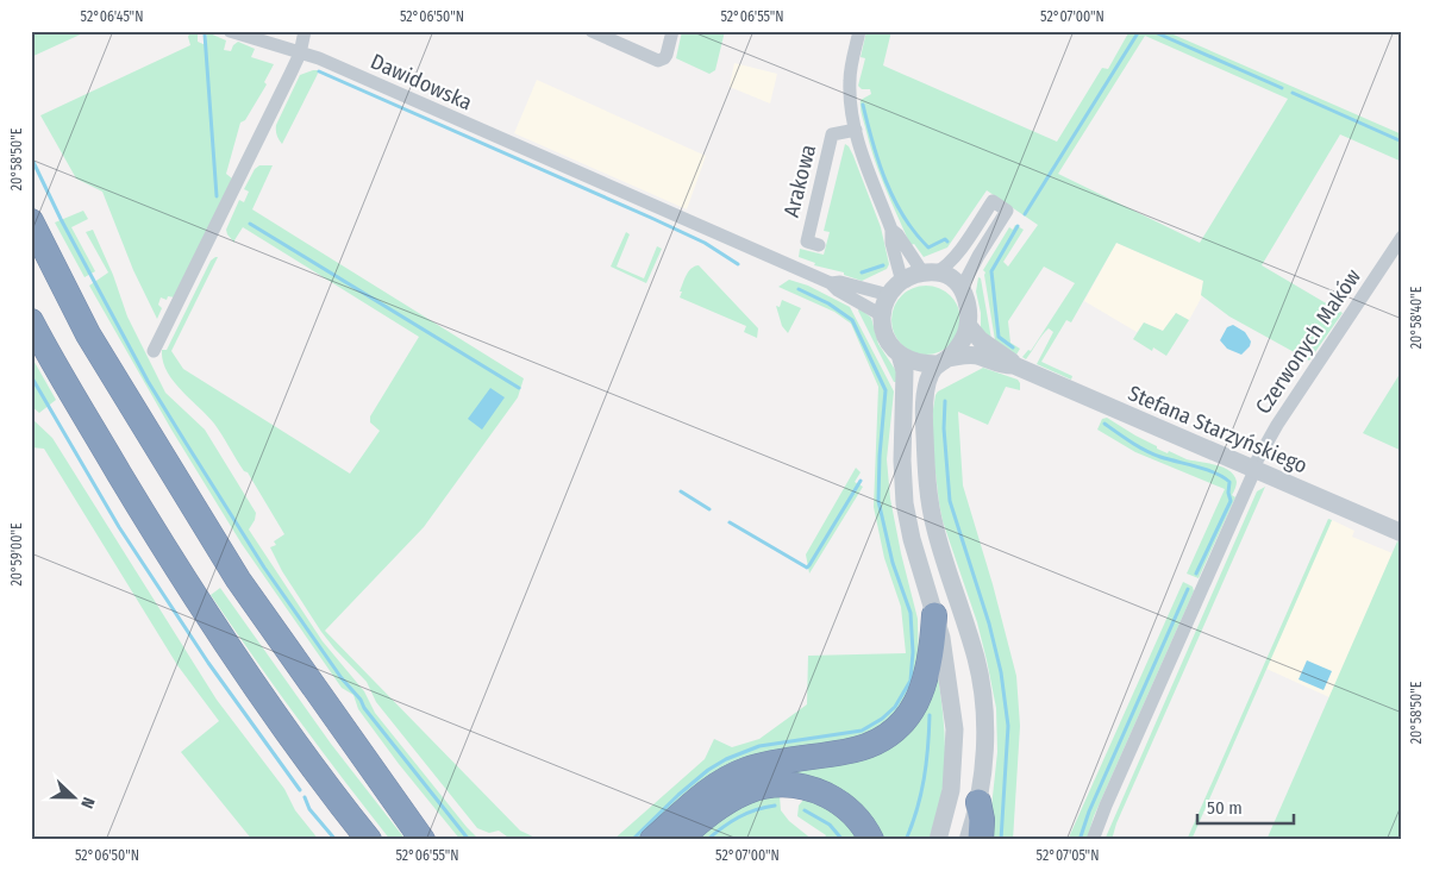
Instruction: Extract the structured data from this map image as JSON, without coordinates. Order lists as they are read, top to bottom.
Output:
{
  "streets": {
    "street": [
      "Dawidowska",
      "Arakowa",
      "Czerwonych Maków",
      "Stefana Starzyńskiego"
    ]
  },
  "crossings": [
    ["Dawidowska", "Stefana Starzyńskiego"],
    ["Czerwonych Maków", "Stefana Starzyńskiego"]
  ],
  "scale_bar": "50 m",
  "north": "right",
  "coordinates": [
    "52°06'45\"N",
    "52°06'50\"N",
    "52°06'55\"N",
    "52°07'00\"N",
    "20°58'50\"E",
    "20°58'40\"E",
    "20°59'00\"E",
    "52°07'05\"N"
  ]
}
